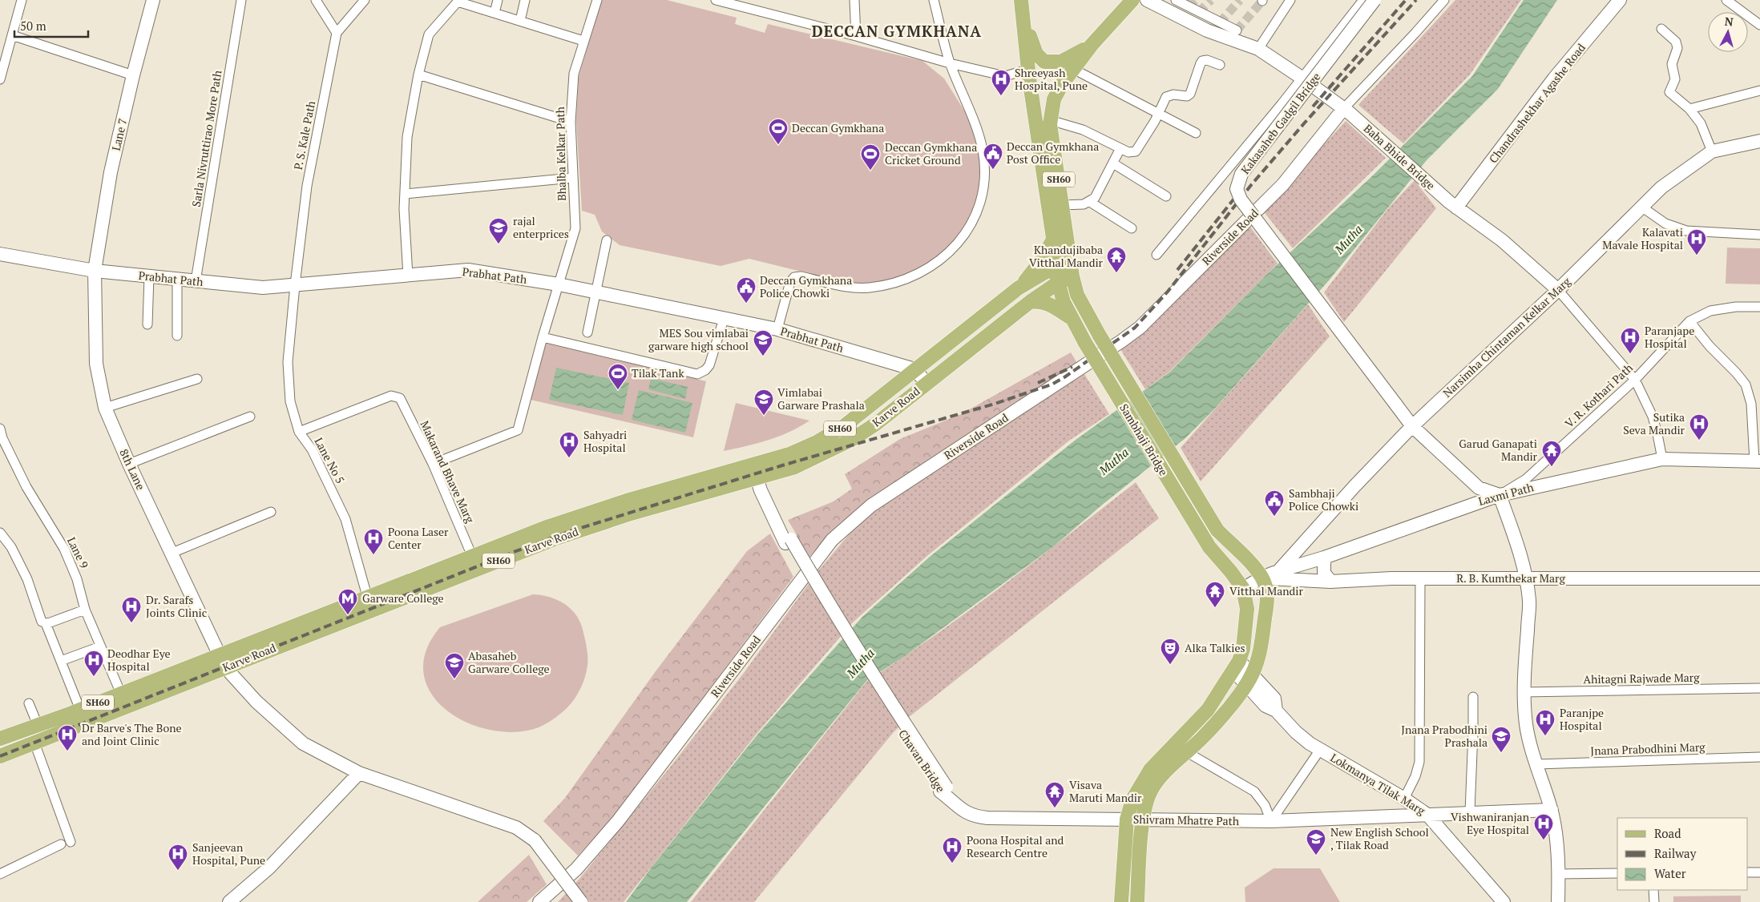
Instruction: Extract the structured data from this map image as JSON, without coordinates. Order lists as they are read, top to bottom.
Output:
{
  "streets": {
    "main road": ["SH60", "Karve Road", "Sambhaji Bridge"],
    "street": [
      "Chandrashekhar Agashe Road",
      "Kakasaheb Gadgil Bridge",
      "Lane 7",
      "P. S. Kale Path",
      "Sarla Nivruttirao More Path",
      "Bhalba Kelkar Path",
      "Baba Bhide Bridge",
      "Riverside Road",
      "Prabhat Path",
      "Narsimha Chintaman Kelkar Marg",
      "V. R. Kothari Path",
      "Lane No 5",
      "8th Lane",
      "Makarand Bhave Marg",
      "Laxmi Path",
      "Lane 9",
      "R. B. Kumthekar Marg",
      "Ahitagni Rajwade Marg",
      "Jnana Prabodhini Marg",
      "Chavan Bridge",
      "Lokmanya Tilak Marg",
      "Shivram Mhatre Path"
    ]
  },
  "crossings": [
    ["Chandrashekhar Agashe Road", "Baba Bhide Bridge"],
    ["Kakasaheb Gadgil Bridge", "Narsimha Chintaman Kelkar Marg"],
    ["Lane 7", "Prabhat Path"],
    ["Lane 7", "8th Lane"],
    ["P. S. Kale Path", "Prabhat Path"],
    ["P. S. Kale Path", "Lane No 5"],
    ["Sarla Nivruttirao More Path", "Prabhat Path"],
    ["Bhalba Kelkar Path", "Prabhat Path"],
    ["Bhalba Kelkar Path", "Makarand Bhave Marg"],
    ["Baba Bhide Bridge", "Riverside Road"],
    ["Baba Bhide Bridge", "Narsimha Chintaman Kelkar Marg"],
    ["SH60", "Karve Road"],
    ["SH60", "Sambhaji Bridge"],
    ["Prabhat Path", "Karve Road"],
    ["Prabhat Path", "Lane No 5"],
    ["Prabhat Path", "8th Lane"],
    ["Narsimha Chintaman Kelkar Marg", "Laxmi Path"],
    ["V. R. Kothari Path", "Laxmi Path"],
    ["Karve Road", "Sambhaji Bridge"],
    ["Karve Road", "Lane No 5"],
    ["Karve Road", "8th Lane"],
    ["Karve Road", "Makarand Bhave Marg"],
    ["Karve Road", "Lane 9"],
    ["Karve Road", "Chavan Bridge"],
    ["Sambhaji Bridge", "Laxmi Path"],
    ["Sambhaji Bridge", "R. B. Kumthekar Marg"],
    ["Lane No 5", "Makarand Bhave Marg"],
    ["Laxmi Path", "R. B. Kumthekar Marg"],
    ["Chavan Bridge", "Shivram Mhatre Path"],
    ["Lokmanya Tilak Marg", "Shivram Mhatre Path"]
  ],
  "districts": ["DECCAN GYMKHANA"],
  "water": ["Mutha"],
  "places": {
    "hospital": [
      "Shreeyash Hospital, Pune",
      "Kalavati Mavale Hospital",
      "Paranjape Hospital",
      "Sutika Seva Mandir",
      "Sahyadri Hospital",
      "Poona Laser Center",
      "Dr. Sarafs Joints Clinic",
      "Deodhar Eye Hospital",
      "Paranjpe Hospital",
      "Dr Barve's The Bone and Joint Clinic",
      "Vishwaniranjan Eye Hospital",
      "Poona Hospital and Research Centre",
      "Sanjeevan Hospital, Pune"
    ],
    "sports": ["Deccan Gymkhana", "Deccan Gymkhana Cricket Ground", "Tilak Tank"],
    "public building": ["Deccan Gymkhana Post Office", "Deccan Gymkhana Police Chowki", "Sambhaji Police Chowki"],
    "school or university": [
      "rajal enterprices",
      "MES Sou vimlabai garware high school",
      "Vimlabai Garware Prashala",
      "Abasaheb Garware College",
      "Jnana Prabodhini Prashala",
      "New English School , Tilak Road"
    ],
    "temple": [
      "Khandujibaba Vitthal Mandir",
      "Garud Ganapati Mandir",
      "Vitthal Mandir",
      "Visava Maruti Mandir"
    ],
    "metro station": ["Garware College"],
    "theatre": ["Alka Talkies"]
  },
  "legend": ["Road", "Railway", "Water"],
  "scale_bar": "50 m",
  "north": "top"
}
